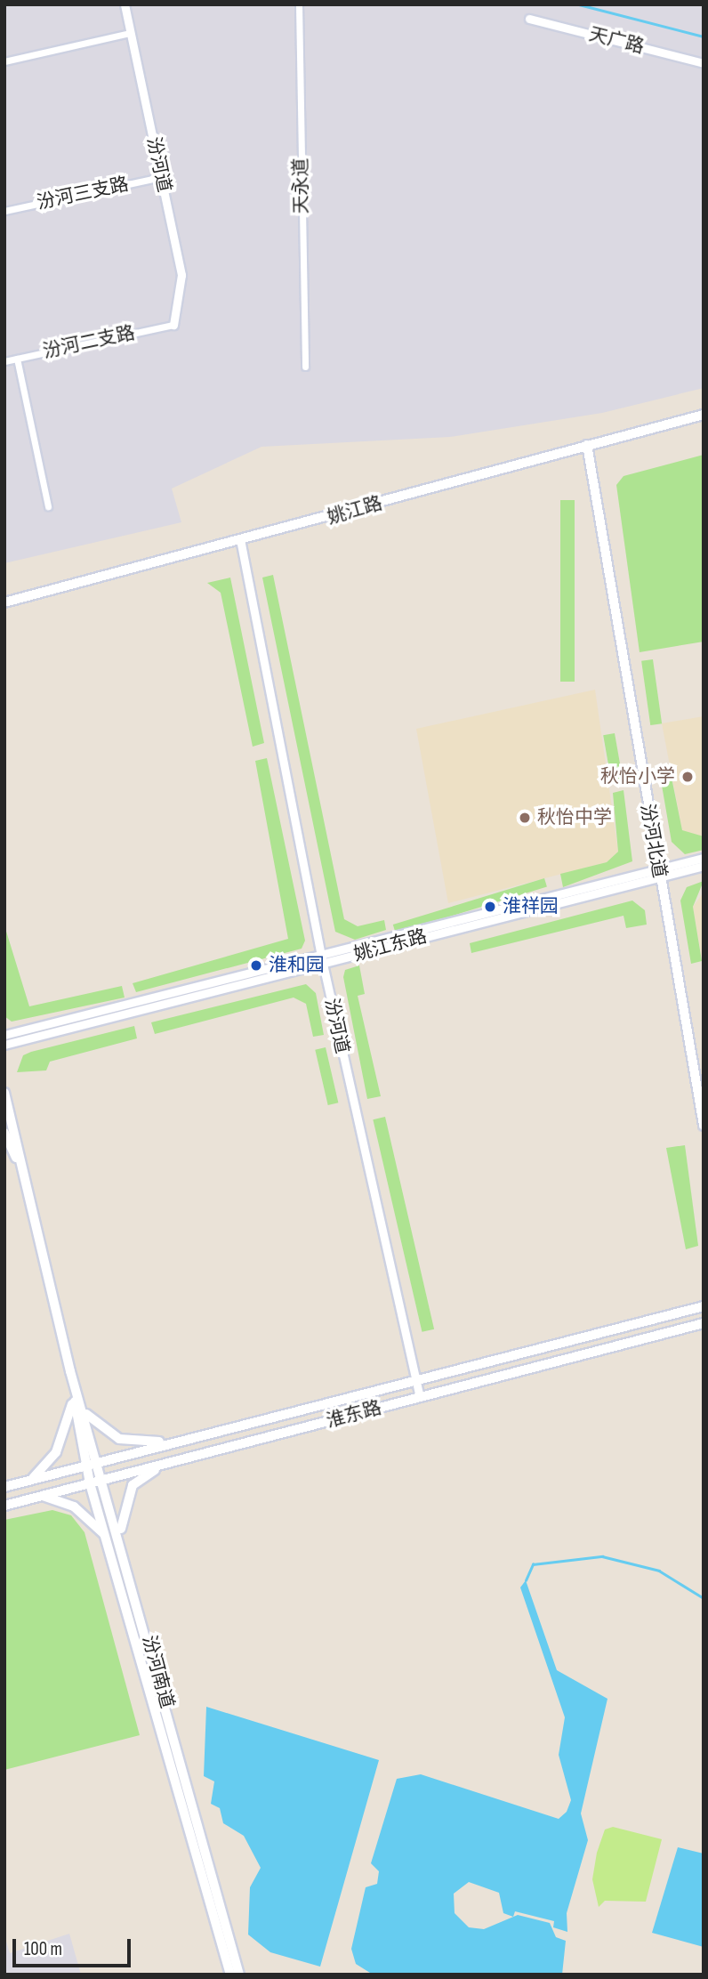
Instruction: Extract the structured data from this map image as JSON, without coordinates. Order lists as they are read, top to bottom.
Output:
{
  "streets": {
    "main road": [
      "姚江路",
      "汾河北道",
      "淮东路",
      "汾河南道"
    ],
    "street": [
      "天广路",
      "汾河道",
      "天永道",
      "汾河三支路",
      "汾河二支路",
      "姚江东路"
    ]
  },
  "crossings": [
    ["汾河道", "汾河三支路"],
    ["汾河道", "汾河二支路"],
    ["汾河道", "姚江路"],
    ["汾河道", "姚江东路"],
    ["汾河道", "淮东路"],
    ["姚江路", "汾河北道"],
    ["汾河北道", "姚江东路"],
    ["淮东路", "汾河南道"]
  ],
  "places": [
    "秋怡小学",
    "秋怡中学",
    "淮祥园",
    "淮和园"
  ],
  "scale_bar": "100 m"
}
